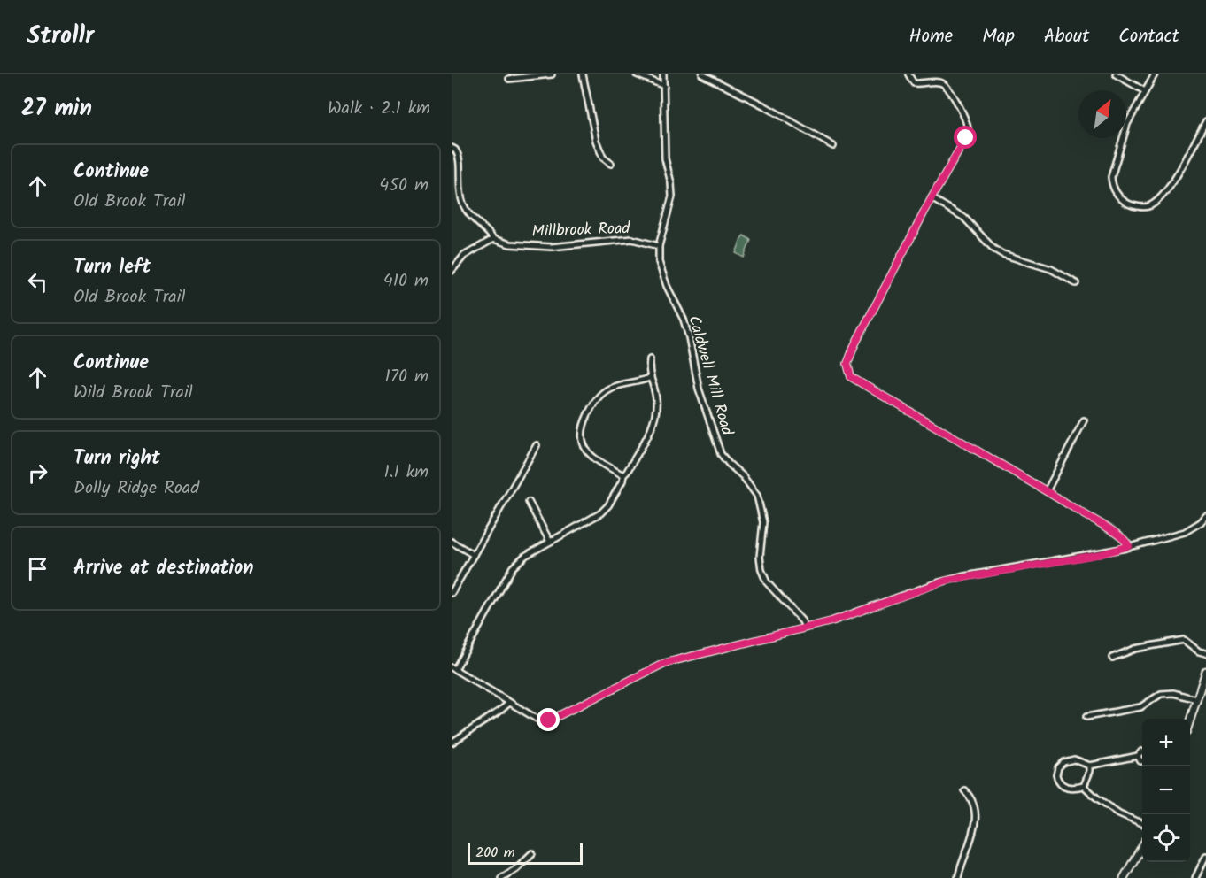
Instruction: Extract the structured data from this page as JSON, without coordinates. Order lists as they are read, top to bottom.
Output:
{
  "streets": {
    "street": ["Millbrook Road", "Caldwell Mill Road"]
  },
  "crossings": [
    ["Millbrook Road", "Caldwell Mill Road"]
  ],
  "scale_bar": "200 m",
  "north": "top right",
  "page": {
    "header": "Strollr",
    "nav": [
      "Home",
      "Map",
      "About",
      "Contact"
    ],
    "heading": ["27 min", "Walk · 2.1 km"],
    "list": [
      ["Continue", "Old Brook Trail", "450 m"],
      ["Turn left", "Old Brook Trail", "410 m"],
      ["Continue", "Wild Brook Trail", "170 m"],
      ["Turn right", "Dolly Ridge Road", "1.1 km"],
      "Arrive at destination"
    ],
    "map_buttons": ["+", "−"],
    "scale": "200 m"
  }
}
